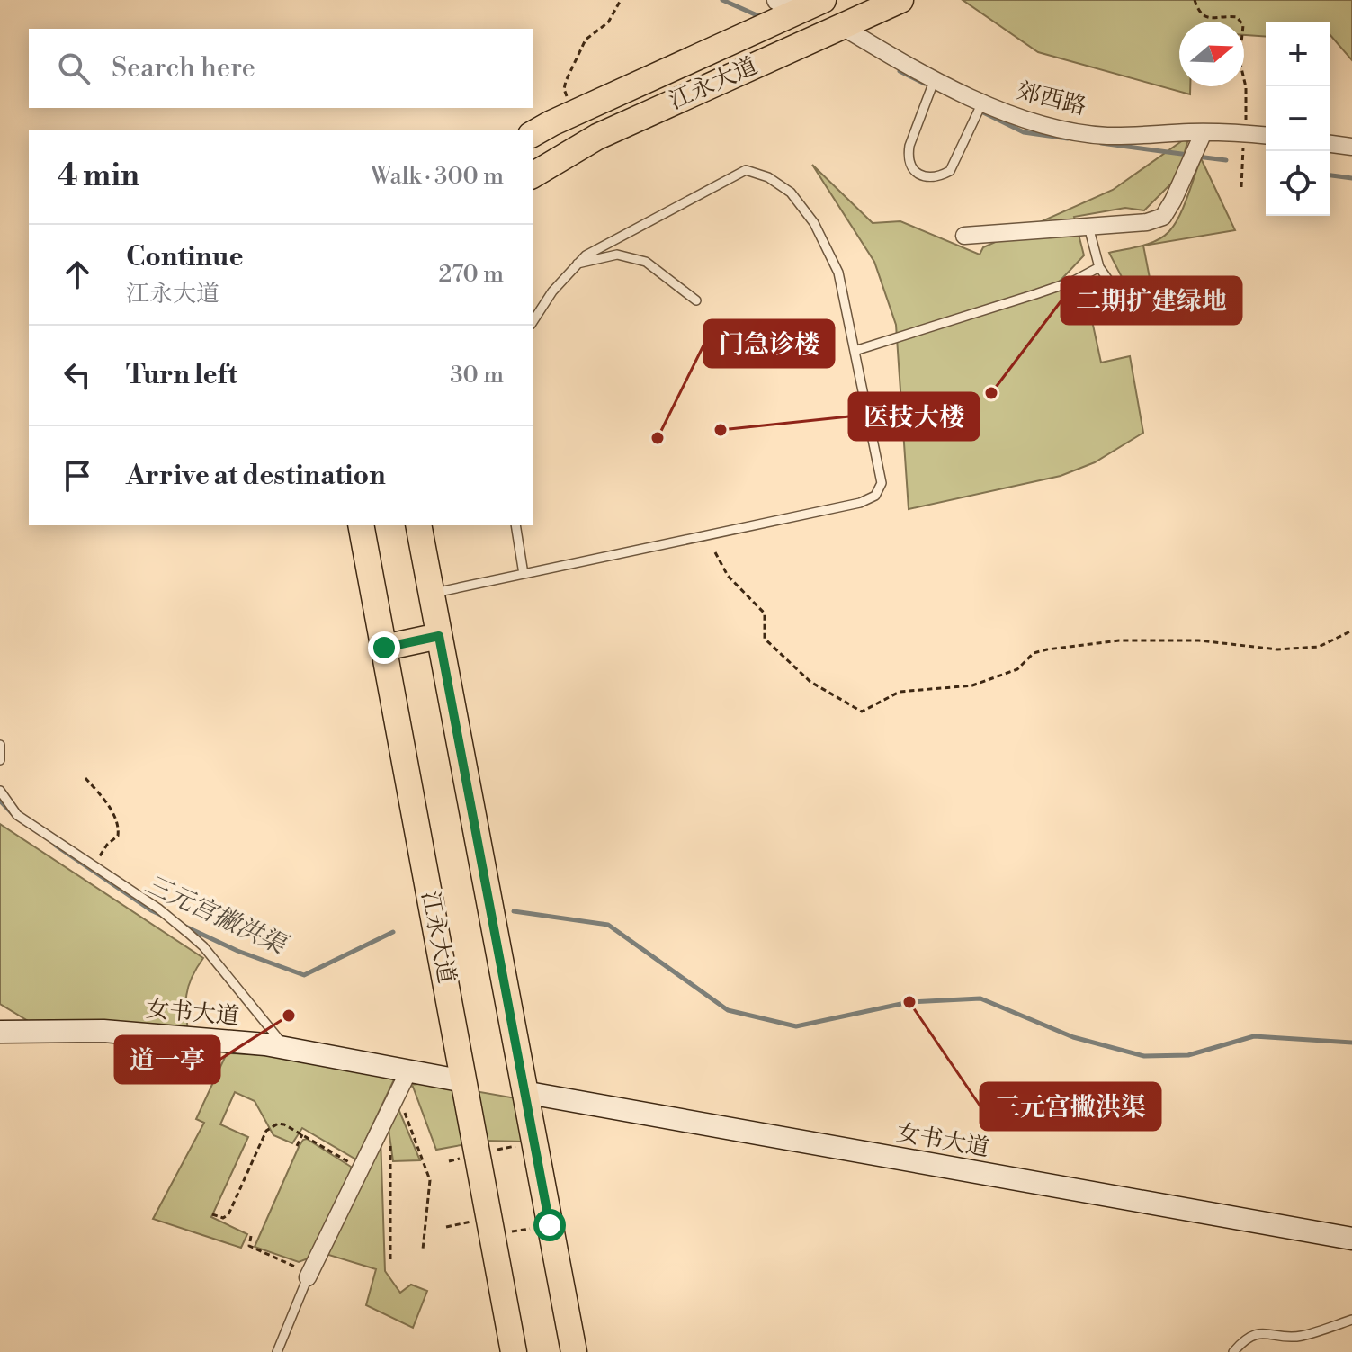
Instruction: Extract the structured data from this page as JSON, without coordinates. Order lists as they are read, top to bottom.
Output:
{
  "streets": {
    "main road": ["江永大道", "女书大道"],
    "street": ["郊西路"]
  },
  "crossings": [
    ["江永大道", "郊西路"],
    ["江永大道", "女书大道"]
  ],
  "water": ["三元宫撇洪渠"],
  "places": [
    "二期扩建绿地",
    "医技大楼",
    "门急诊楼",
    "三元宫撇洪渠",
    "道一亭"
  ],
  "north": "right",
  "page": {
    "map_buttons": ["+", "−"],
    "search": "Search here",
    "heading": ["4 min", "Walk · 300 m"],
    "list": [
      ["Continue", "江永大道", "270 m"],
      ["Turn left", "30 m"],
      "Arrive at destination"
    ]
  }
}
